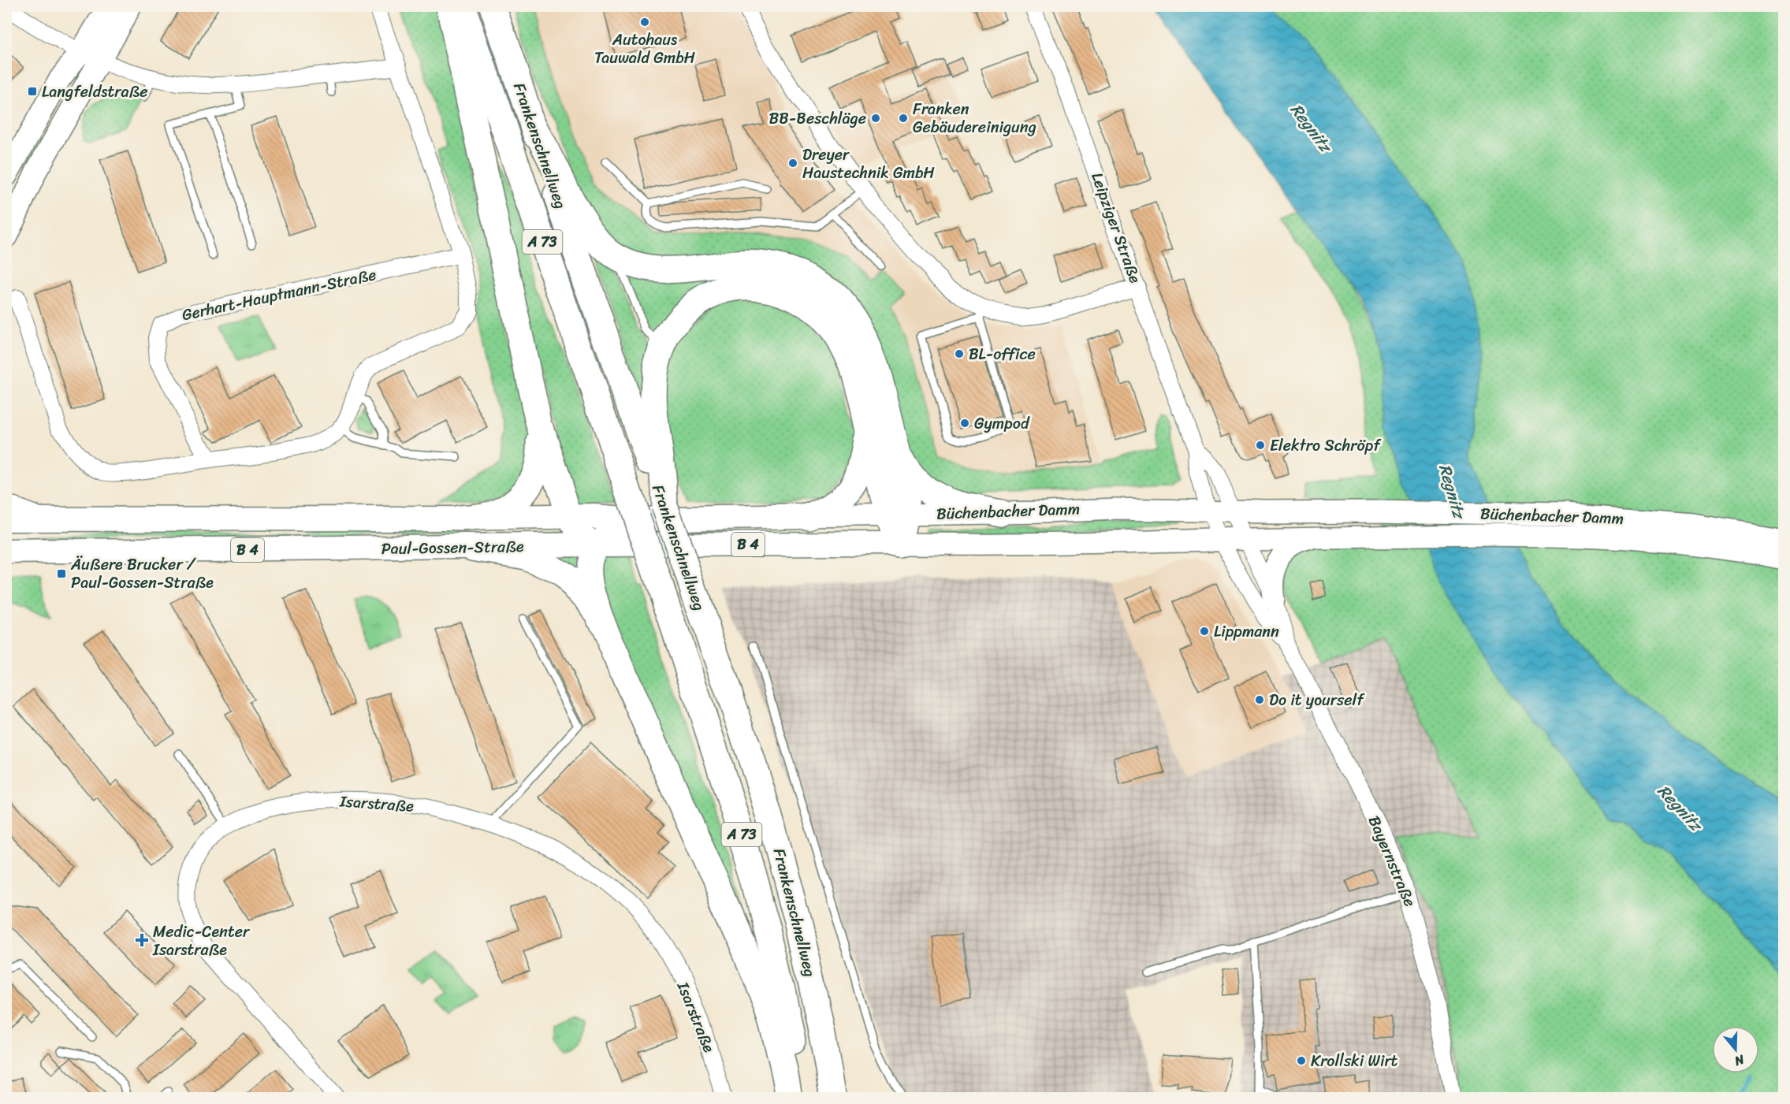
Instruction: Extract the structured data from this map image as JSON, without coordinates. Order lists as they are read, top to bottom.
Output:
{
  "streets": {
    "highway": ["Frankenschnellweg", "A 73"],
    "main road": ["Büchenbacher Damm", "B 4", "Paul-Gossen-Straße"],
    "street": [
      "Leipziger Straße",
      "Gerhart-Hauptmann-Straße",
      "Isarstraße",
      "Bayernstraße"
    ]
  },
  "crossings": [
    ["Leipziger Straße", "Büchenbacher Damm"],
    ["Büchenbacher Damm", "Paul-Gossen-Straße"],
    ["Büchenbacher Damm", "Bayernstraße"]
  ],
  "water": ["Regnitz"],
  "places": {
    "other": [
      "Autohaus Tauwald GmbH",
      "BB-Beschläge",
      "Franken Gebäudereinigung",
      "Dreyer Haustechnik GmbH",
      "BL-office",
      "Gympod",
      "Elektro Schröpf",
      "Lippmann",
      "Do it yourself",
      "Krollski Wirt"
    ],
    "transit": ["Langfeldstraße", "Äußere Brucker / Paul-Gossen-Straße"],
    "health": ["Medic-Center Isarstraße"]
  },
  "north": "bottom"
}
